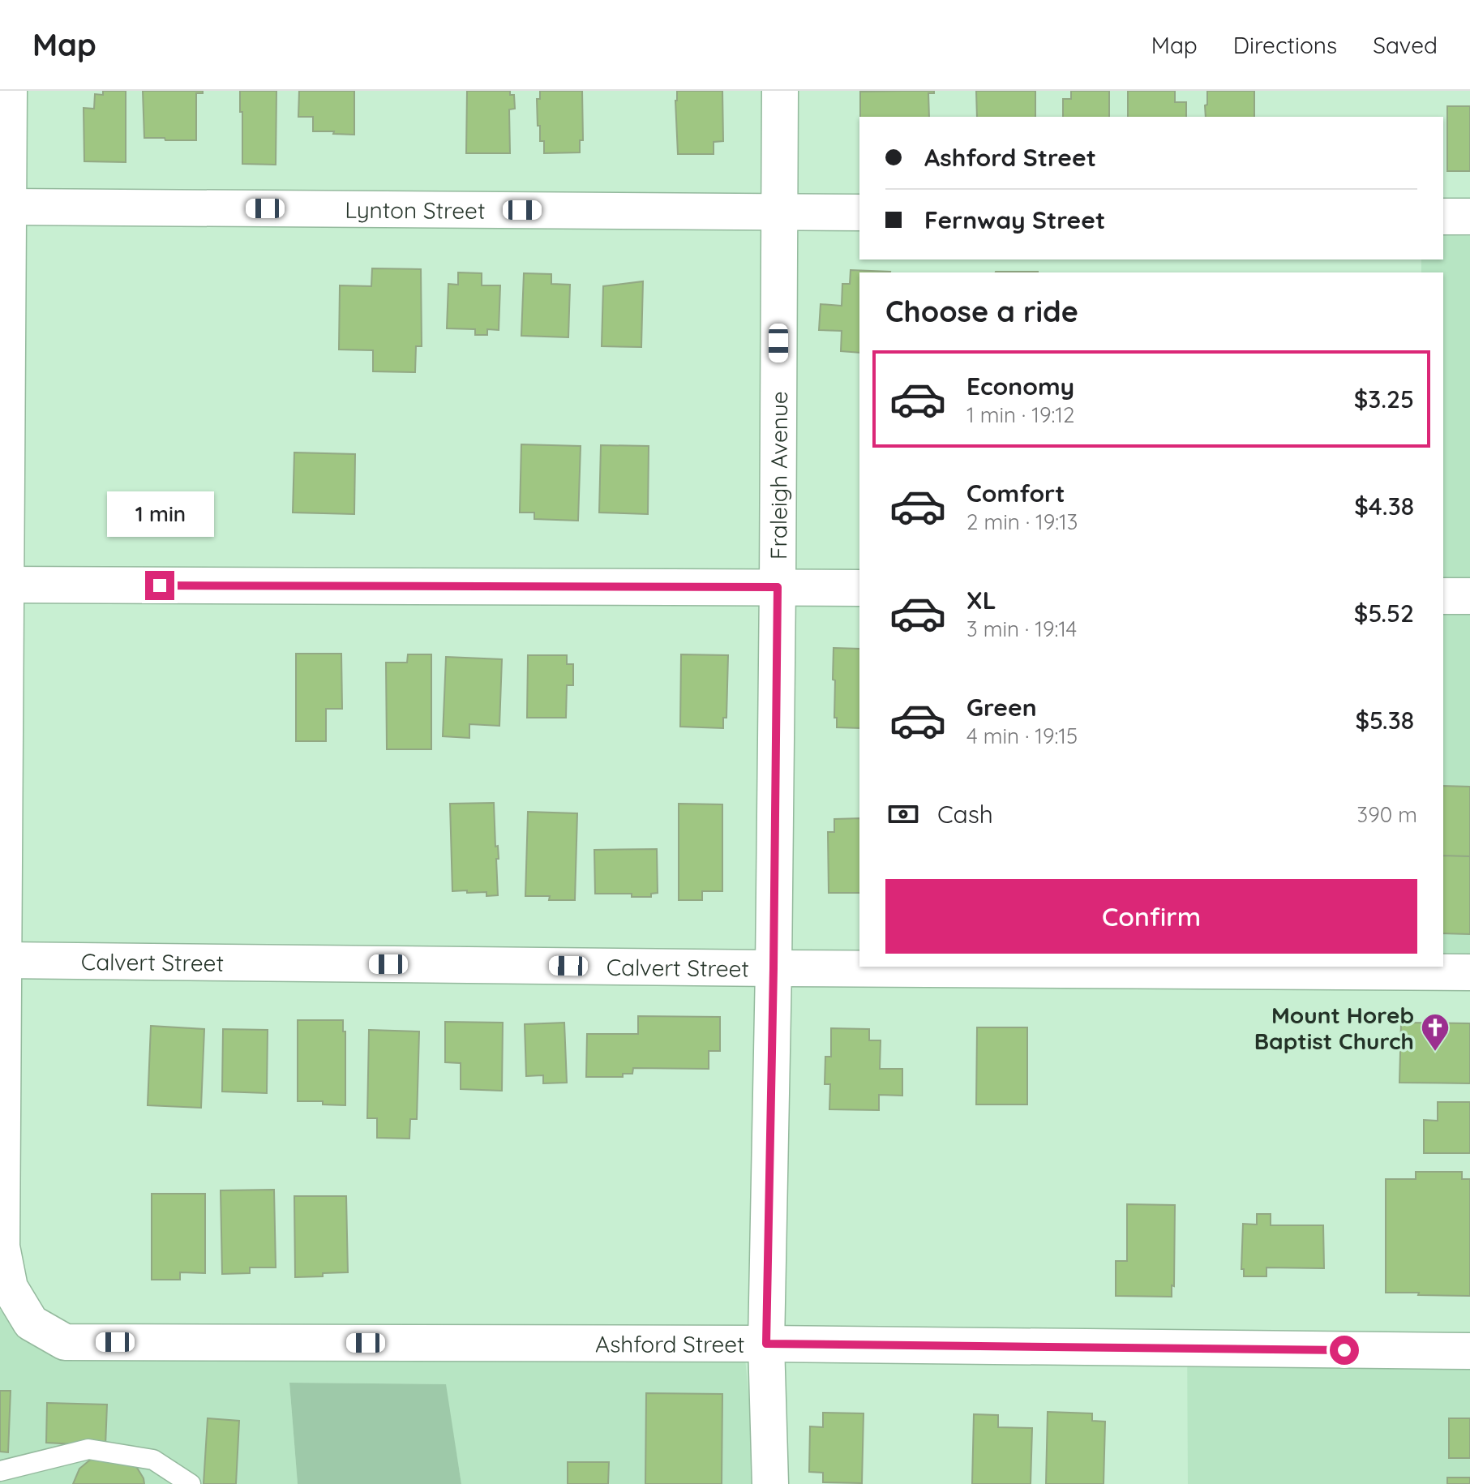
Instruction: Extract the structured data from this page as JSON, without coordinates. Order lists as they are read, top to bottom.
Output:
{
  "streets": {
    "street": [
      "Lynton Street",
      "Fraleigh Avenue",
      "Calvert Street",
      "Ashford Street"
    ]
  },
  "crossings": [
    ["Lynton Street", "Fraleigh Avenue"],
    ["Fraleigh Avenue", "Calvert Street"],
    ["Fraleigh Avenue", "Ashford Street"],
    ["Calvert Street", "Ashford Street"]
  ],
  "places": {
    "church": ["Mount Horeb Baptist Church"]
  },
  "page": {
    "header": "Map",
    "nav": ["Map", "Directions", "Saved"],
    "banner": ["Ashford Street", "Fernway Street"],
    "heading": "Choose a ride",
    "list": [
      {
        "name": "Economy",
        "note": "1 min · 19:12",
        "value": "$3.25"
      },
      {
        "name": "Comfort",
        "note": "2 min · 19:13",
        "value": "$4.38"
      },
      {
        "name": "XL",
        "note": "3 min · 19:14",
        "value": "$5.52"
      },
      {
        "name": "Green",
        "note": "4 min · 19:15",
        "value": "$5.38"
      }
    ],
    "bubble": "1 min",
    "pay": ["Cash", "390 m"],
    "buttons": "Confirm"
  }
}
